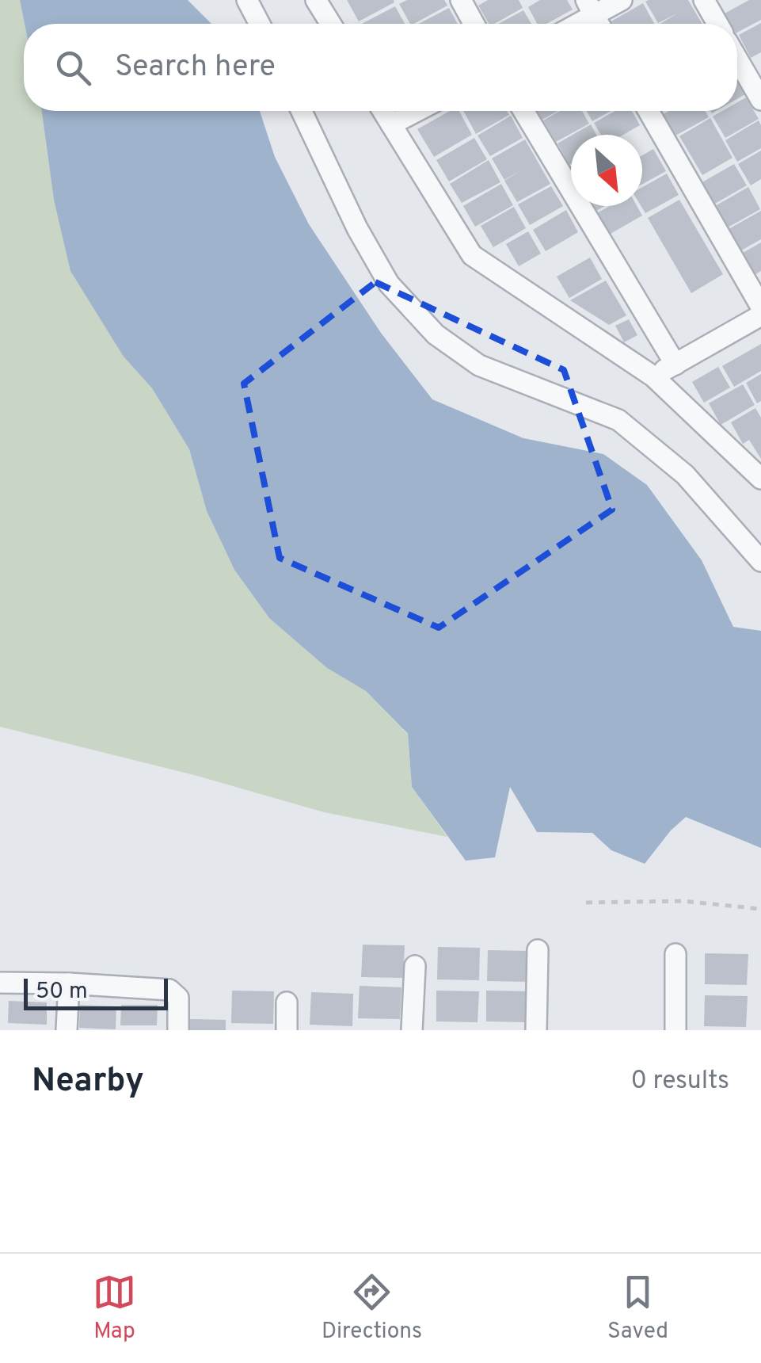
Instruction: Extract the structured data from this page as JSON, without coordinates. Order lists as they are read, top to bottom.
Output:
{
  "scale_bar": "50 m",
  "north": "bottom right",
  "page": {
    "search": "Search here",
    "scale": "50 m",
    "heading": ["Nearby", "0 results"],
    "nav": ["Map", "Directions", "Saved"]
  }
}
